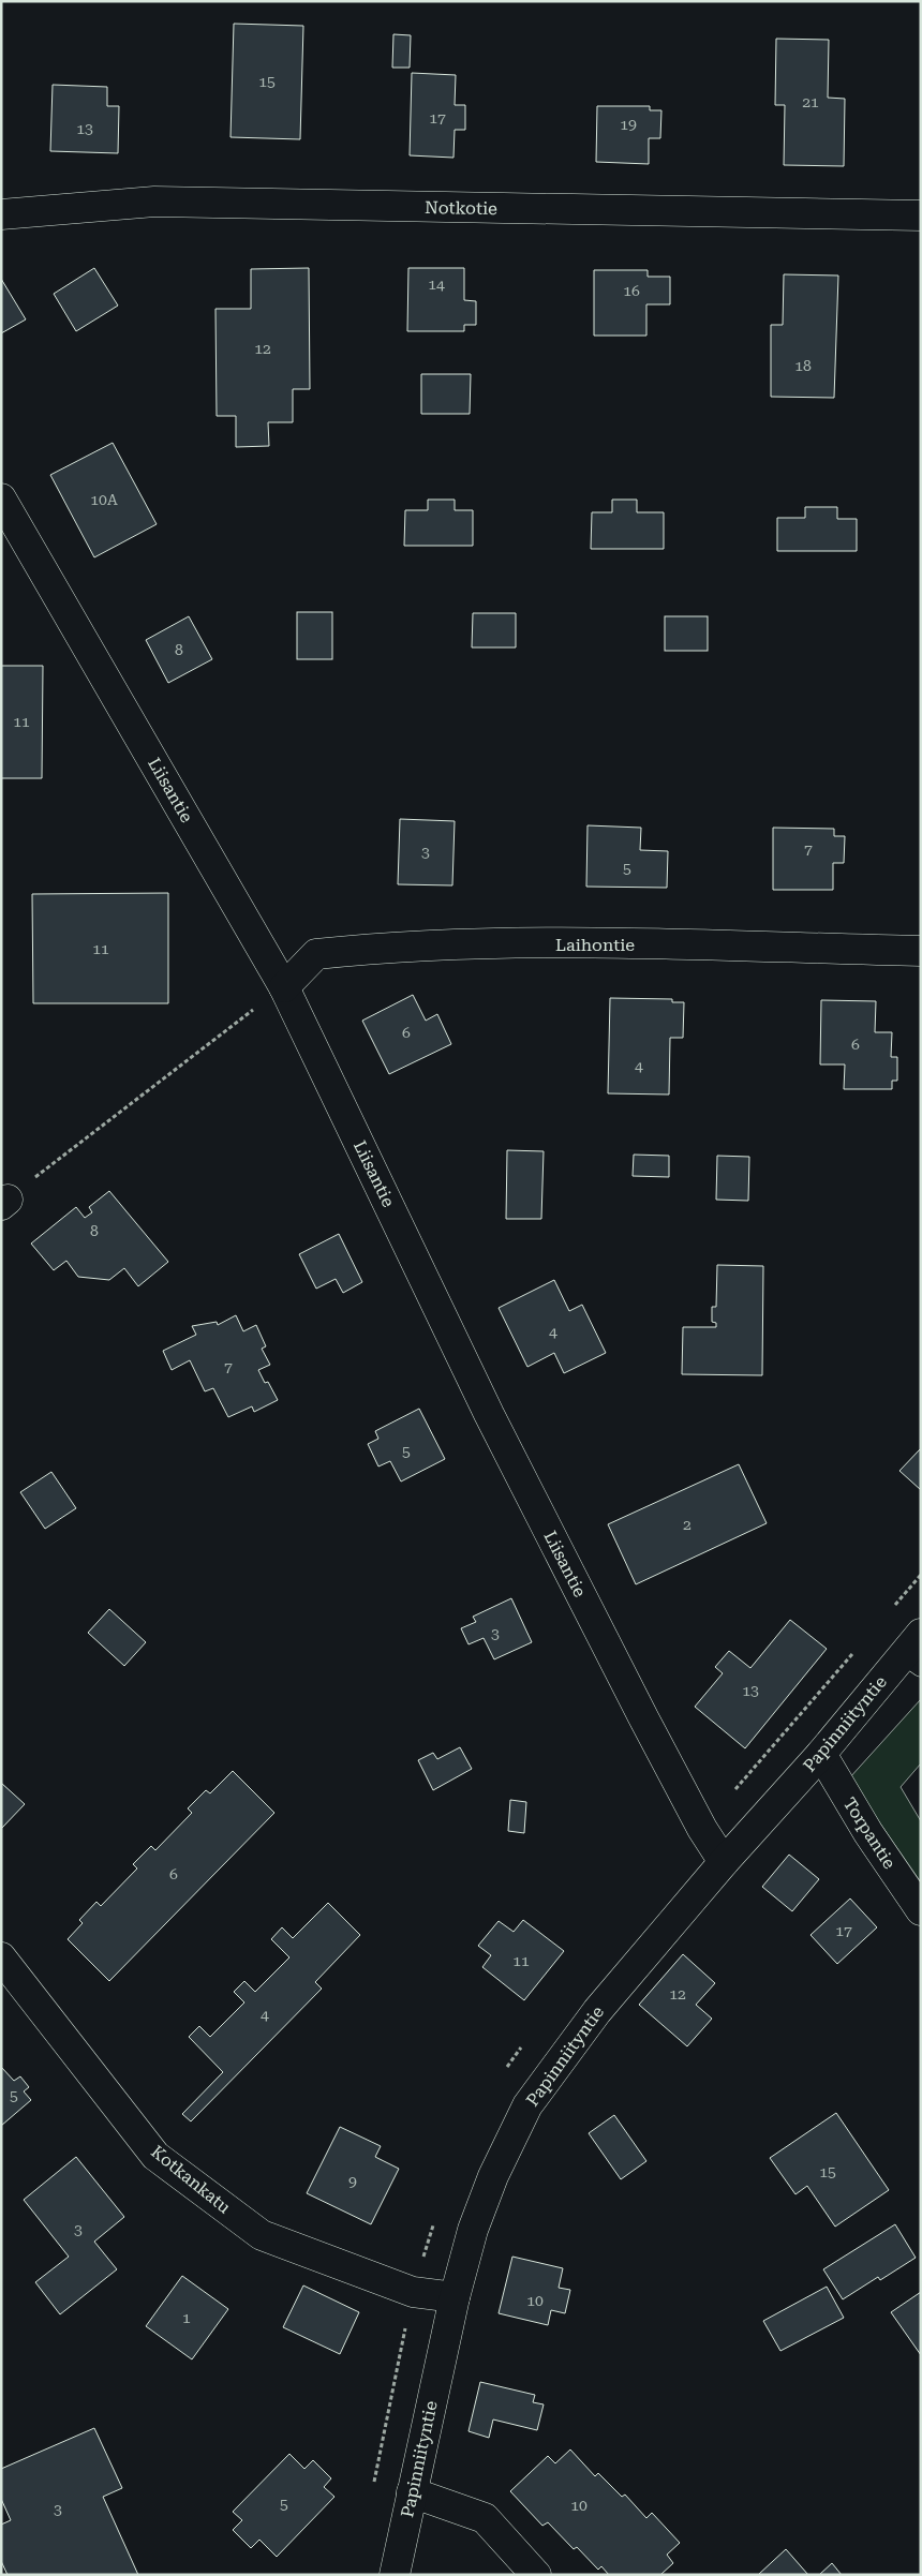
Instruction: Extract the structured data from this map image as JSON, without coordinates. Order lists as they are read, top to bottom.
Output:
{
  "streets": {
    "street": [
      "Notkotie",
      "Liisantie",
      "Laihontie",
      "Papinniityntie",
      "Torpantie",
      "Kotkankatu"
    ]
  },
  "crossings": [
    ["Liisantie", "Laihontie"],
    ["Liisantie", "Papinniityntie"],
    ["Papinniityntie", "Torpantie"],
    ["Papinniityntie", "Kotkankatu"]
  ],
  "house_numbers": [
    "15",
    "21",
    "17",
    "19",
    "13",
    "14",
    "16",
    "12",
    "18",
    "10A",
    "8",
    "11",
    "7",
    "3",
    "5",
    "11",
    "6",
    "6",
    "4",
    "8",
    "4",
    "7",
    "5",
    "2",
    "3",
    "13",
    "6",
    "17",
    "11",
    "12",
    "4",
    "5",
    "15",
    "9",
    "3",
    "10",
    "1",
    "5",
    "10",
    "3"
  ]
}
